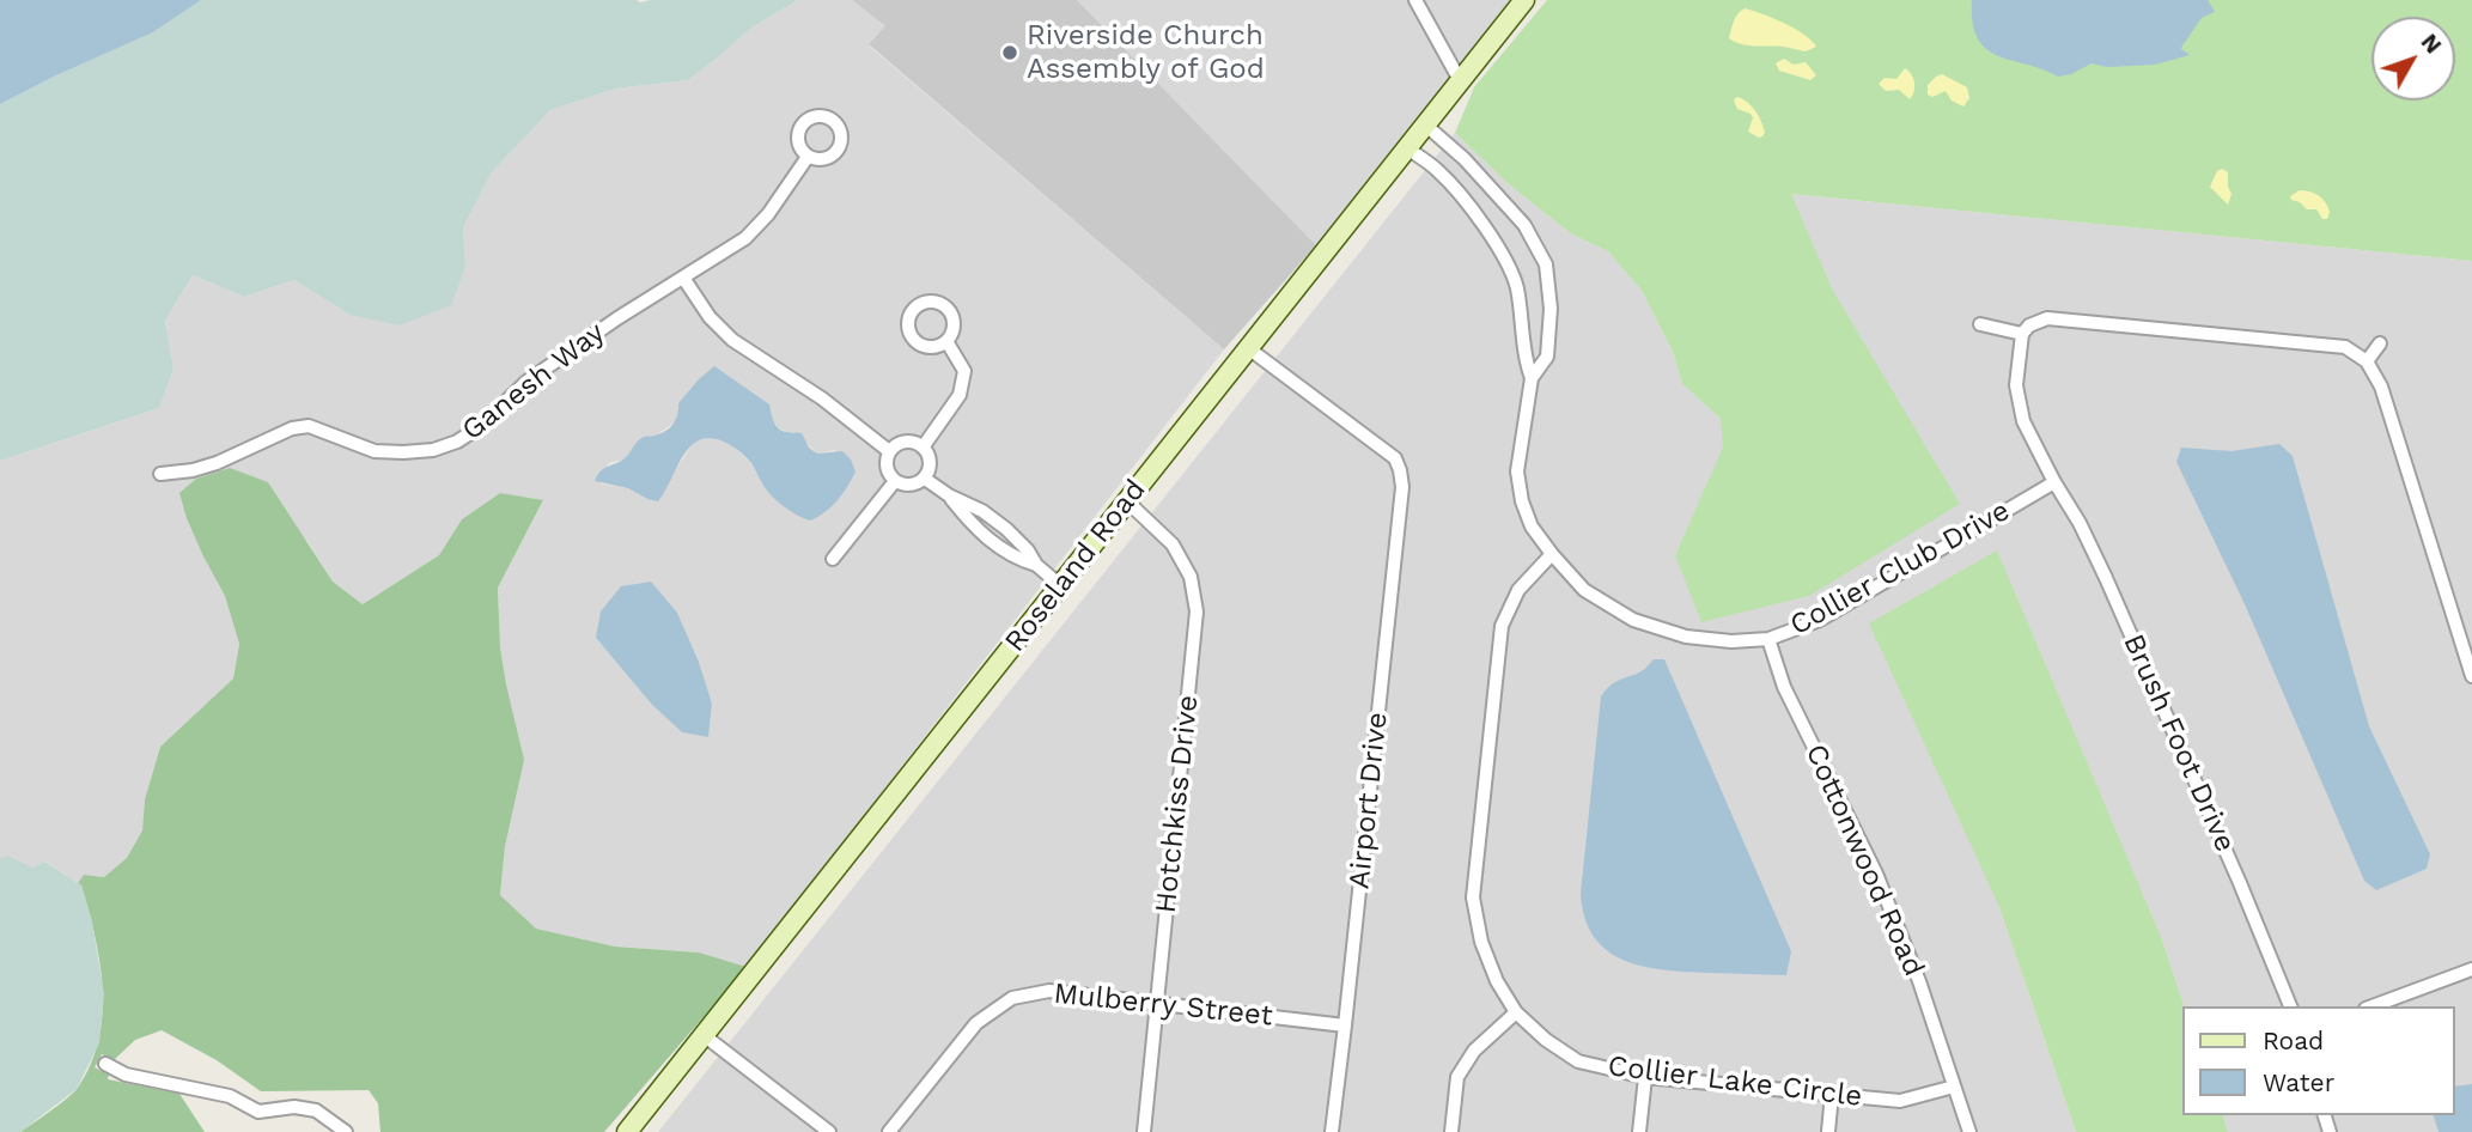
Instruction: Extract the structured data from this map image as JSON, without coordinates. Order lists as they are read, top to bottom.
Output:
{
  "streets": {
    "main road": ["Roseland Road"],
    "street": [
      "Ganesh Way",
      "Collier Club Drive",
      "Brush Foot Drive",
      "Airport Drive",
      "Hotchkiss Drive",
      "Cottonwood Road",
      "Mulberry Street",
      "Collier Lake Circle"
    ]
  },
  "crossings": [
    ["Roseland Road", "Collier Club Drive"],
    ["Roseland Road", "Airport Drive"],
    ["Roseland Road", "Hotchkiss Drive"],
    ["Collier Club Drive", "Brush Foot Drive"],
    ["Collier Club Drive", "Cottonwood Road"],
    ["Collier Club Drive", "Collier Lake Circle"],
    ["Airport Drive", "Mulberry Street"],
    ["Hotchkiss Drive", "Mulberry Street"],
    ["Cottonwood Road", "Collier Lake Circle"]
  ],
  "places": ["Riverside Church Assembly of God"],
  "legend": ["Road", "Water"],
  "north": "top right"
}
